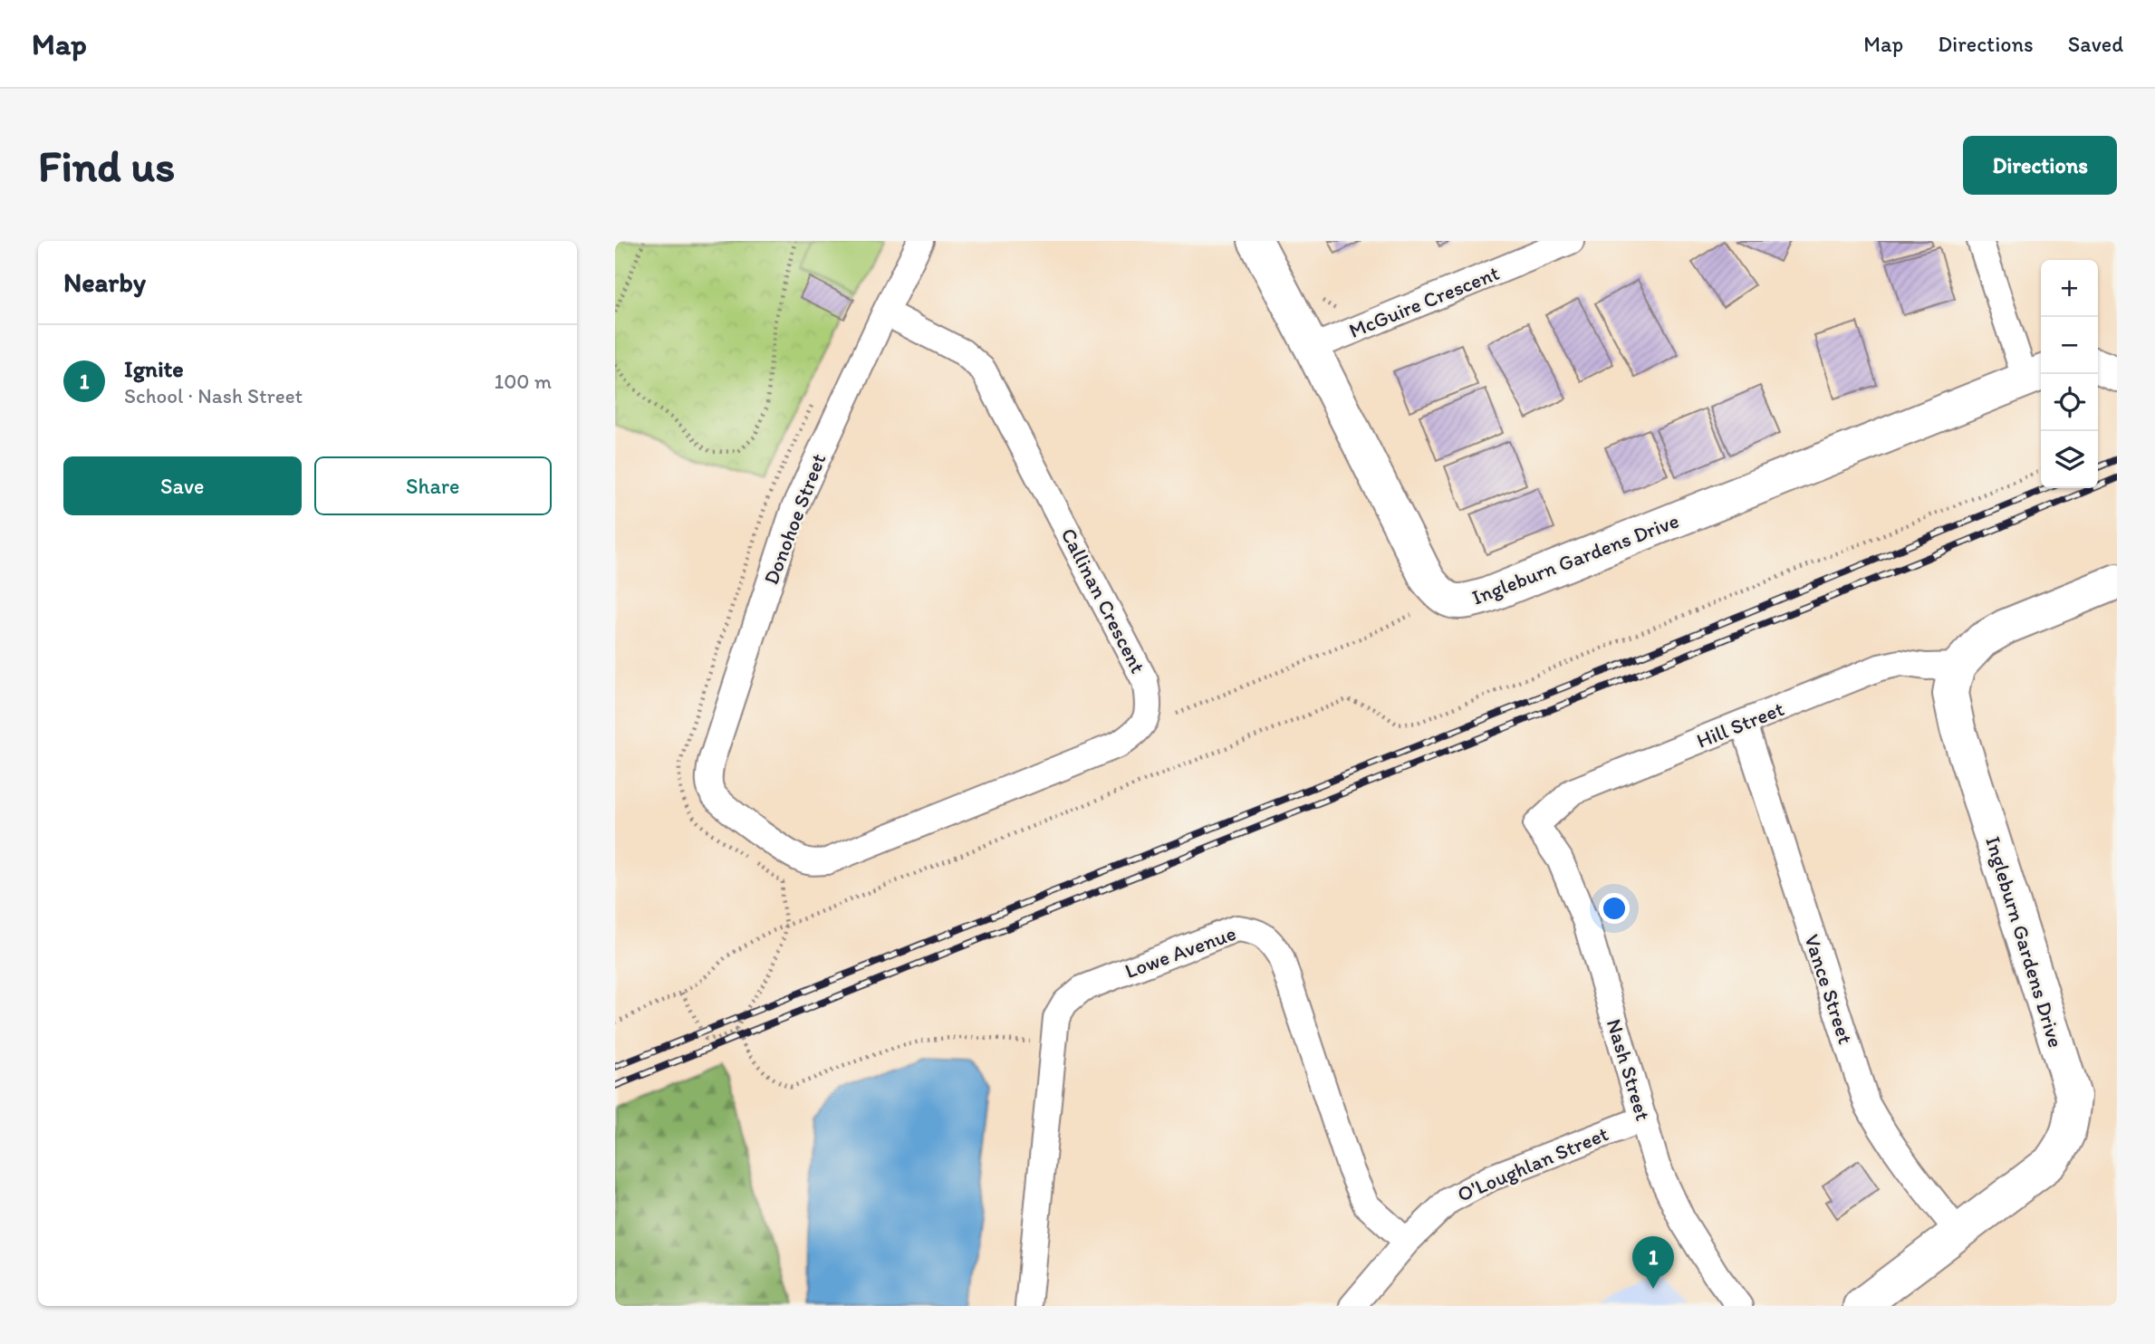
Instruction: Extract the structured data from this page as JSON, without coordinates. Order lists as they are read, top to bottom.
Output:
{
  "streets": {
    "street": [
      "McGuire Crescent",
      "Donohoe Street",
      "Ingleburn Gardens Drive",
      "Callinan Crescent",
      "Hill Street",
      "Lowe Avenue",
      "Vance Street",
      "Nash Street",
      "O'Loughlan Street"
    ]
  },
  "crossings": [
    ["McGuire Crescent", "Ingleburn Gardens Drive"],
    ["Donohoe Street", "Callinan Crescent"],
    ["Ingleburn Gardens Drive", "Hill Street"],
    ["Ingleburn Gardens Drive", "Vance Street"],
    ["Hill Street", "Vance Street"],
    ["Hill Street", "Nash Street"],
    ["Lowe Avenue", "O'Loughlan Street"],
    ["Nash Street", "O'Loughlan Street"]
  ],
  "page": {
    "header": "Map",
    "nav": ["Map", "Directions", "Saved"],
    "buttons": [
      "Directions",
      ["Save", "Share"]
    ],
    "title": "Find us",
    "heading": "Nearby",
    "map_buttons": ["+", "−"],
    "list": [
      {
        "mark": "1",
        "name": "Ignite",
        "note": "School · Nash Street",
        "value": "100 m"
      }
    ],
    "pins": "1"
  }
}
